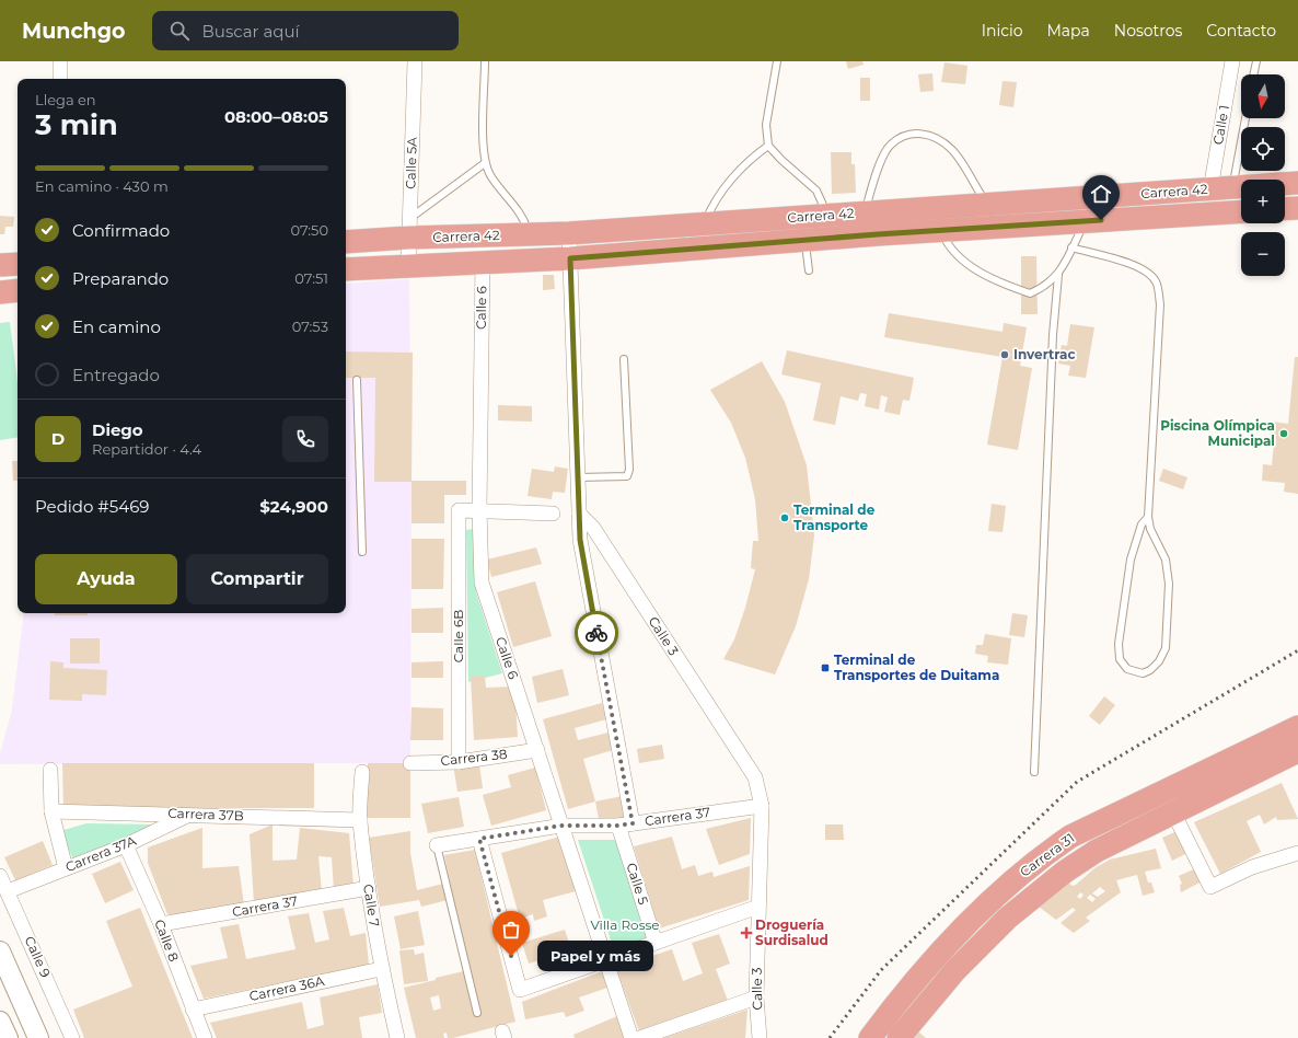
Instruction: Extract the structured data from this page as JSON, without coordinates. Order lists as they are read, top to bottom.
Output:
{
  "streets": {
    "highway": ["Carrera 42", "Carrera 31"],
    "street": [
      "Calle 1",
      "Calle 5A",
      "Calle 6",
      "Calle 6B",
      "Calle 3",
      "Carrera 38",
      "Carrera 37B",
      "Carrera 37",
      "Carrera 37A",
      "Calle 5",
      "Calle 7",
      "Calle 8",
      "Calle 9",
      "Carrera 36A"
    ]
  },
  "crossings": [
    ["Calle 1", "Carrera 42"],
    ["Calle 5A", "Carrera 42"],
    ["Carrera 42", "Calle 6"],
    ["Calle 6", "Calle 6B"],
    ["Calle 6", "Carrera 38"],
    ["Calle 6", "Carrera 37"],
    ["Calle 6B", "Carrera 38"],
    ["Calle 3", "Carrera 37"],
    ["Calle 3", "Calle 5"],
    ["Carrera 37B", "Carrera 37A"],
    ["Carrera 37B", "Calle 7"],
    ["Carrera 37", "Calle 5"],
    ["Carrera 37", "Calle 7"],
    ["Carrera 37", "Calle 8"],
    ["Carrera 37A", "Calle 8"],
    ["Carrera 37A", "Calle 9"],
    ["Calle 7", "Carrera 36A"],
    ["Calle 8", "Carrera 36A"]
  ],
  "parks": ["Villa Rosse"],
  "places": {
    "other": [
      "Invertrac",
      "Piscina Olímpica Municipal",
      "Terminal de Transporte",
      "Papel y más"
    ],
    "transit": ["Terminal de Transportes de Duitama"],
    "health": ["Droguería Surdisalud"]
  },
  "north": "bottom",
  "page": {
    "header": "Munchgo",
    "search": "Buscar aquí",
    "nav": [
      "Inicio",
      "Mapa",
      "Nosotros",
      "Contacto"
    ],
    "map_buttons": ["+", "−"],
    "heading": ["3 min", "Llega en", "08:00–08:05"],
    "panel": [
      "Diego",
      "Repartidor · 4.4",
      "Pedido #5469",
      "$24,900"
    ],
    "bar": "En camino · 430 m",
    "list": [
      ["Confirmado", "07:50"],
      ["Preparando", "07:51"],
      ["En camino", "07:53"],
      "Entregado"
    ],
    "round": "D",
    "buttons": ["Ayuda", "Compartir"],
    "bubble": "Papel y más"
  }
}
